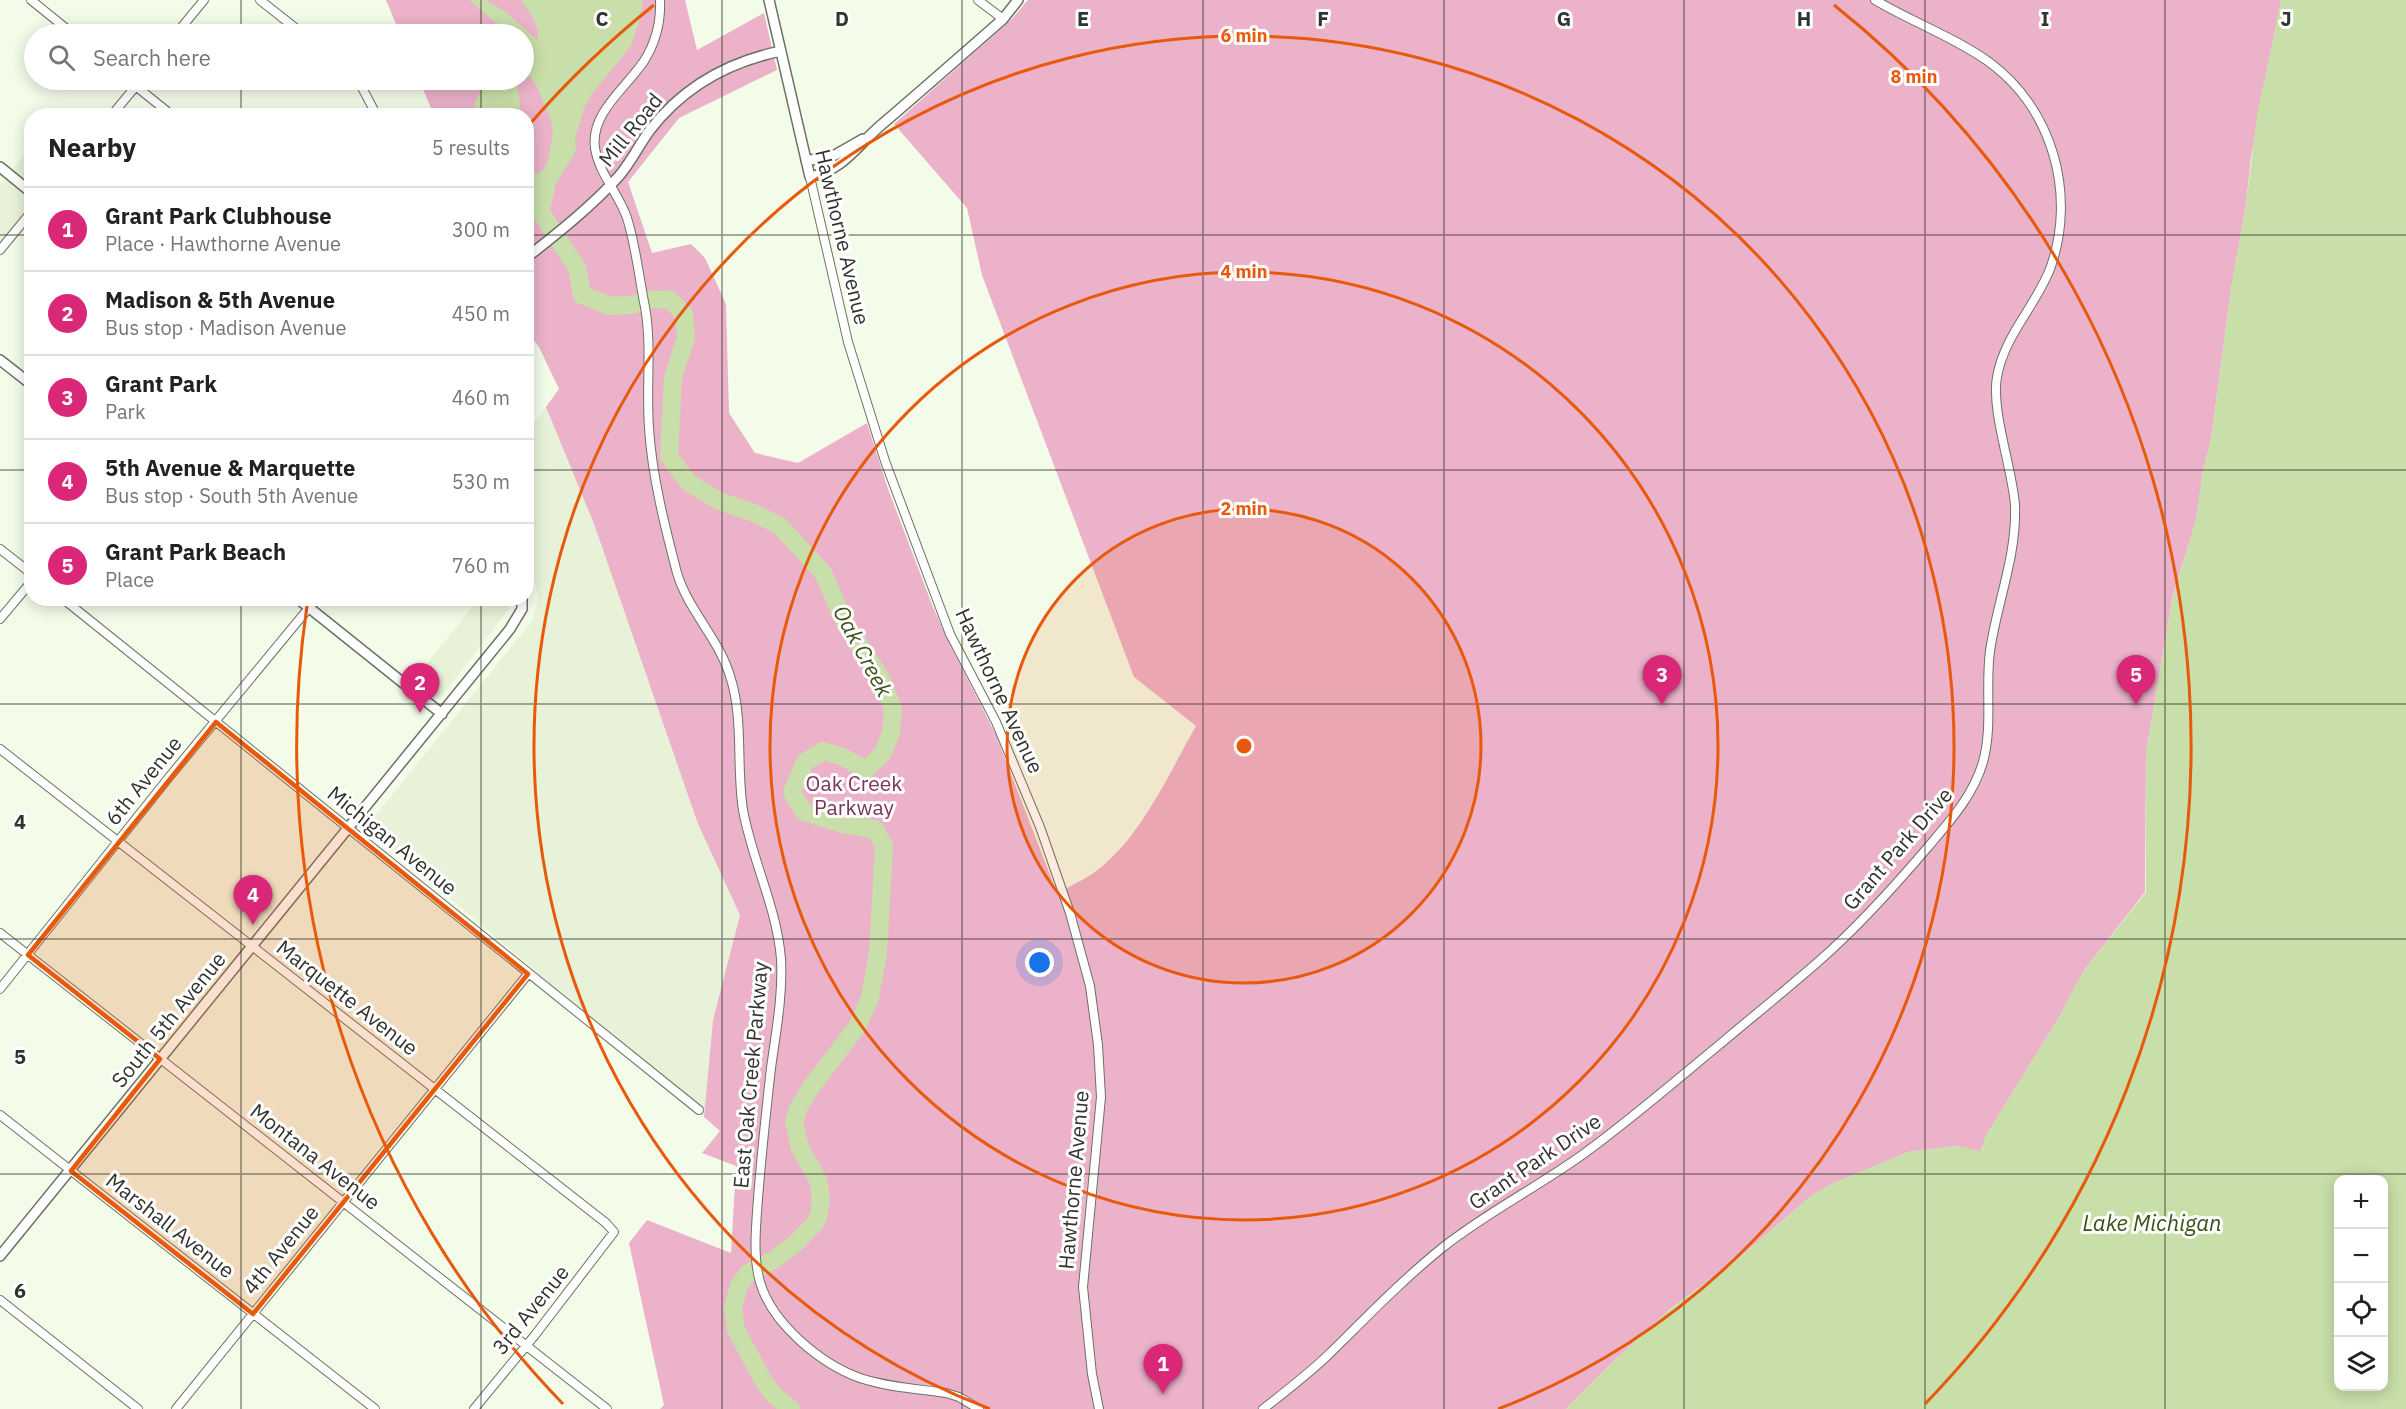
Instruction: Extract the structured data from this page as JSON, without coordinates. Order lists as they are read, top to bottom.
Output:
{
  "streets": {
    "street": [
      "Mill Road",
      "Hawthorne Avenue",
      "6th Avenue",
      "Michigan Avenue",
      "Grant Park Drive",
      "Marquette Avenue",
      "South 5th Avenue",
      "East Oak Creek Parkway",
      "Montana Avenue",
      "Marshall Avenue",
      "4th Avenue",
      "3rd Avenue"
    ]
  },
  "crossings": [
    ["Mill Road", "Hawthorne Avenue"],
    ["Mill Road", "East Oak Creek Parkway"],
    ["6th Avenue", "Michigan Avenue"],
    ["6th Avenue", "Marquette Avenue"],
    ["6th Avenue", "Montana Avenue"],
    ["Michigan Avenue", "South 5th Avenue"],
    ["Michigan Avenue", "4th Avenue"],
    ["Marquette Avenue", "South 5th Avenue"],
    ["Marquette Avenue", "4th Avenue"],
    ["Marquette Avenue", "3rd Avenue"],
    ["South 5th Avenue", "Montana Avenue"],
    ["South 5th Avenue", "Marshall Avenue"],
    ["Montana Avenue", "4th Avenue"],
    ["Montana Avenue", "3rd Avenue"],
    ["Marshall Avenue", "4th Avenue"]
  ],
  "water": ["Oak Creek", "Lake Michigan"],
  "parks": ["Oak Creek Parkway"],
  "page": {
    "search": "Search here",
    "heading": ["Nearby", "5 results"],
    "list": [
      {
        "mark": "1",
        "name": "Grant Park Clubhouse",
        "note": "Place · Hawthorne Avenue",
        "value": "300 m"
      },
      {
        "mark": "2",
        "name": "Madison & 5th Avenue",
        "note": "Bus stop · Madison Avenue",
        "value": "450 m"
      },
      {
        "mark": "3",
        "name": "Grant Park",
        "note": "Park",
        "value": "460 m"
      },
      {
        "mark": "4",
        "name": "5th Avenue & Marquette",
        "note": "Bus stop · South 5th Avenue",
        "value": "530 m"
      },
      {
        "mark": "5",
        "name": "Grant Park Beach",
        "note": "Place",
        "value": "760 m"
      }
    ],
    "pins": [
      "3",
      "5",
      "2",
      "4",
      "1"
    ],
    "map_buttons": ["+", "−"]
  },
  "grid": {
    "columns": [
      "C",
      "D",
      "E",
      "F",
      "G",
      "H",
      "I",
      "J"
    ],
    "rows": ["4", "5", "6"]
  },
  "rings": [
    "6 min",
    "8 min",
    "4 min",
    "2 min"
  ]
}
